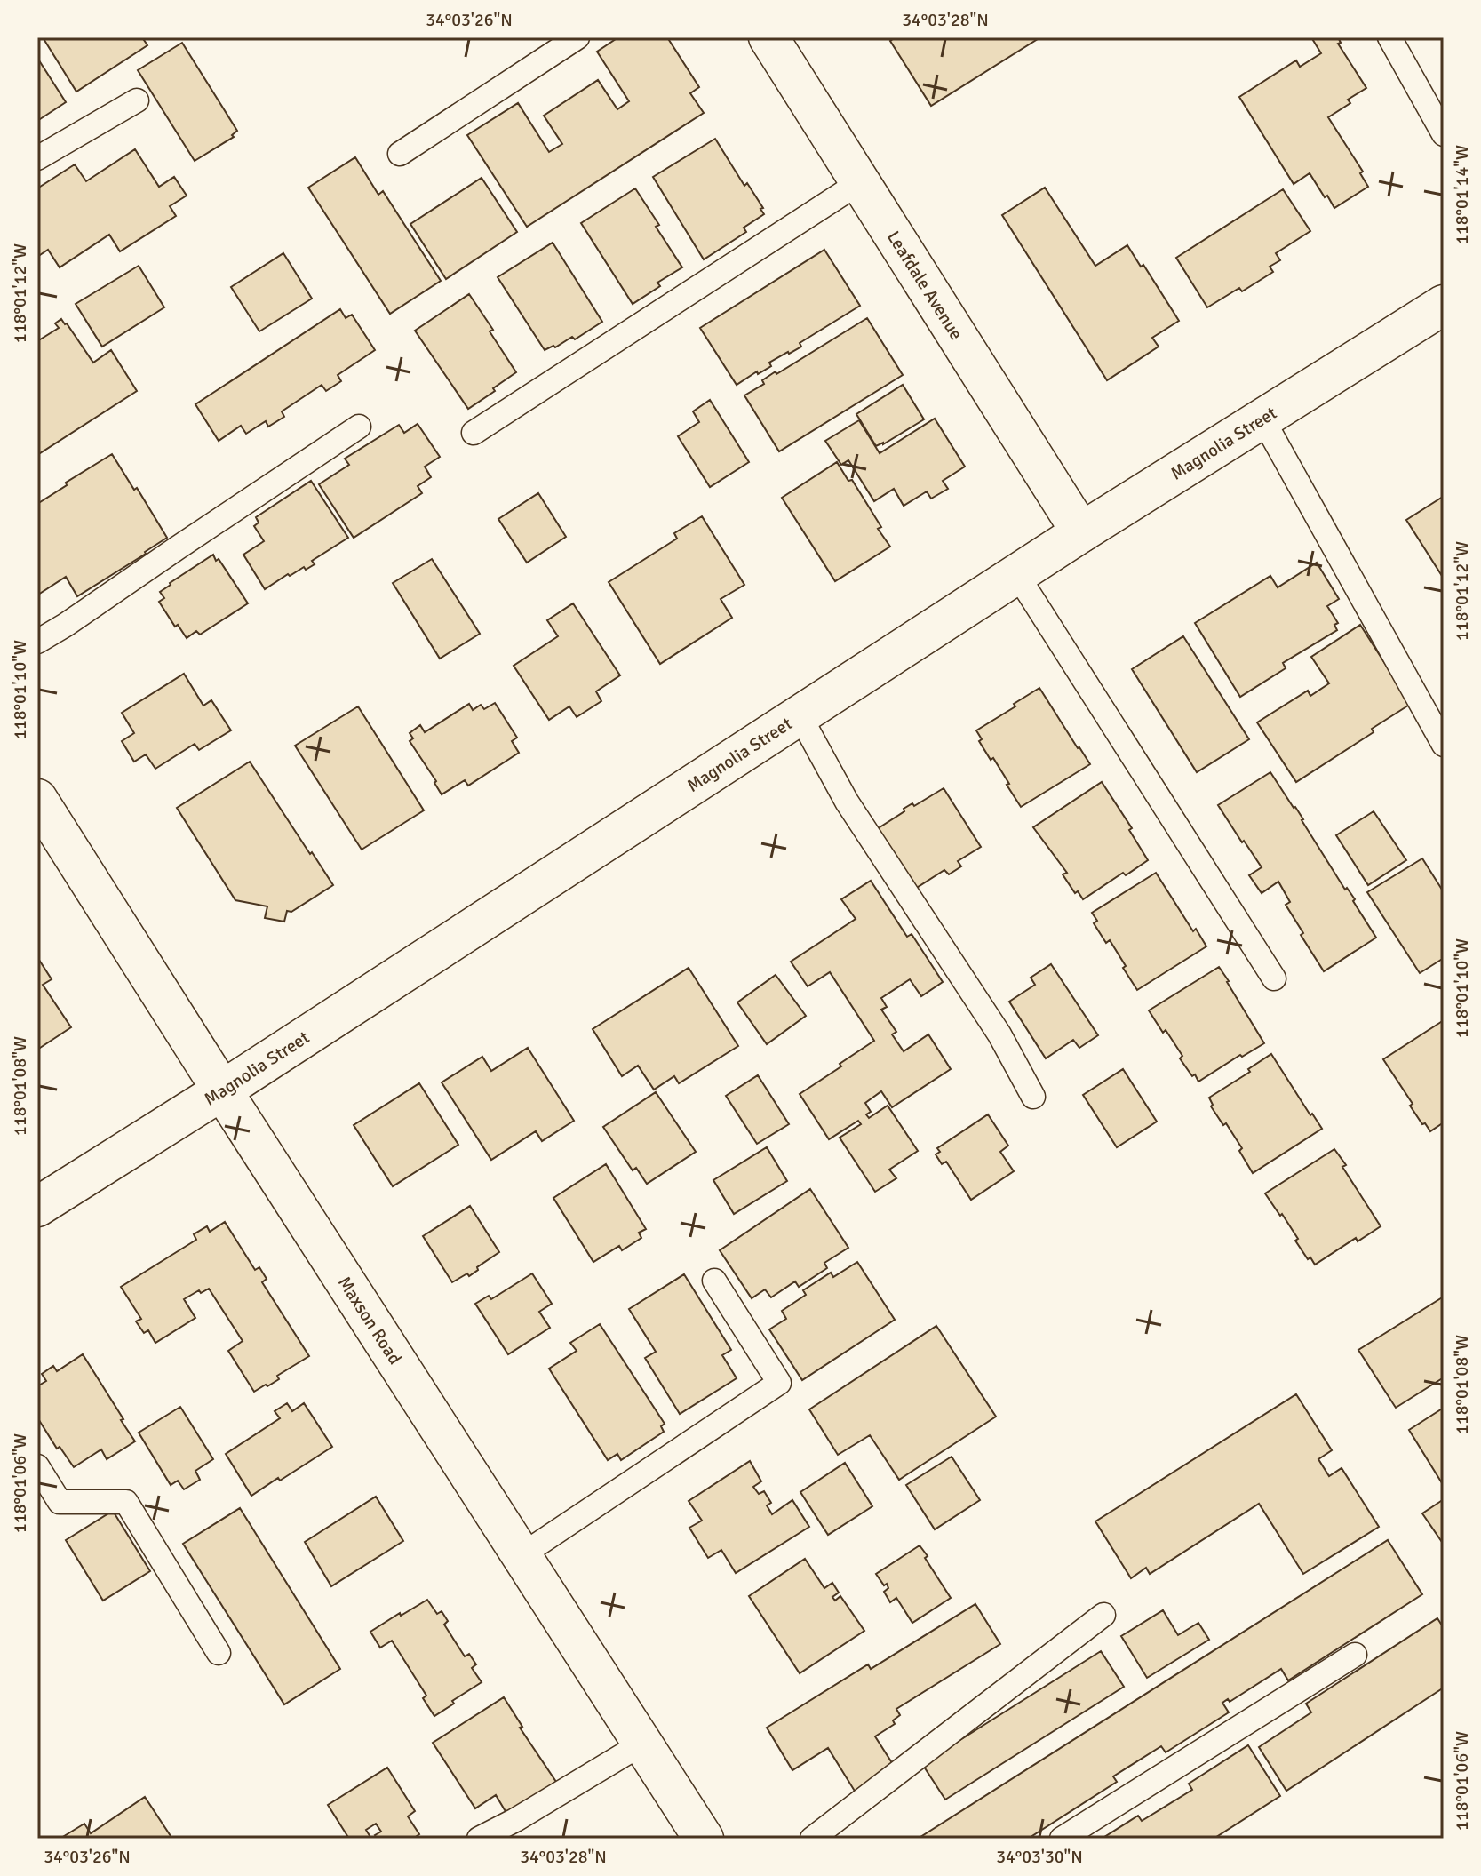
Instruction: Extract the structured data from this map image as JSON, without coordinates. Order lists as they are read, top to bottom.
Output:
{
  "streets": {
    "street": ["Leafdale Avenue", "Magnolia Street", "Maxson Road"]
  },
  "crossings": [
    ["Leafdale Avenue", "Magnolia Street"],
    ["Magnolia Street", "Maxson Road"]
  ],
  "coordinates": [
    "34°03'26\"N",
    "34°03'28\"N",
    "118°01'14\"W",
    "118°01'12\"W",
    "118°01'10\"W",
    "118°01'08\"W",
    "118°01'06\"W",
    "34°03'30\"N"
  ]
}
